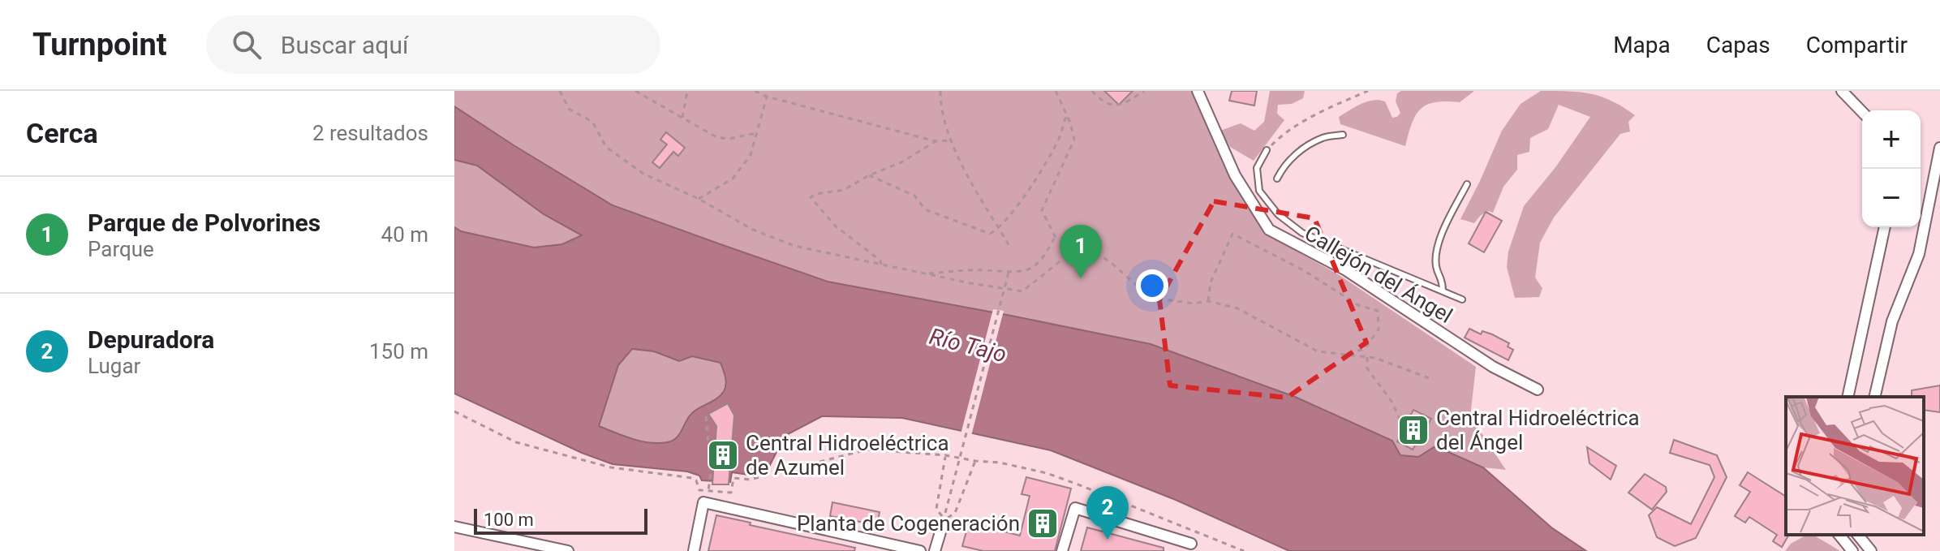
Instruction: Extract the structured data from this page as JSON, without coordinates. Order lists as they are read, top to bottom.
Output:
{
  "streets": {
    "street": ["Callejón del Ángel"]
  },
  "water": ["Río Tajo"],
  "places": {
    "building": ["Central Hidroeléctrica del Ángel", "Central Hidroeléctrica de Azumel", "Planta de Cogeneración"]
  },
  "scale_bar": "100 m",
  "page": {
    "header": "Turnpoint",
    "search": "Buscar aquí",
    "nav": ["Mapa", "Capas", "Compartir"],
    "heading": ["Cerca", "2 resultados"],
    "map_buttons": ["+", "−"],
    "list": [
      {
        "mark": "1",
        "name": "Parque de Polvorines",
        "note": "Parque",
        "value": "40 m"
      },
      {
        "mark": "2",
        "name": "Depuradora",
        "note": "Lugar",
        "value": "150 m"
      }
    ],
    "pins": ["1", "2"],
    "scale": "100 m"
  }
}
